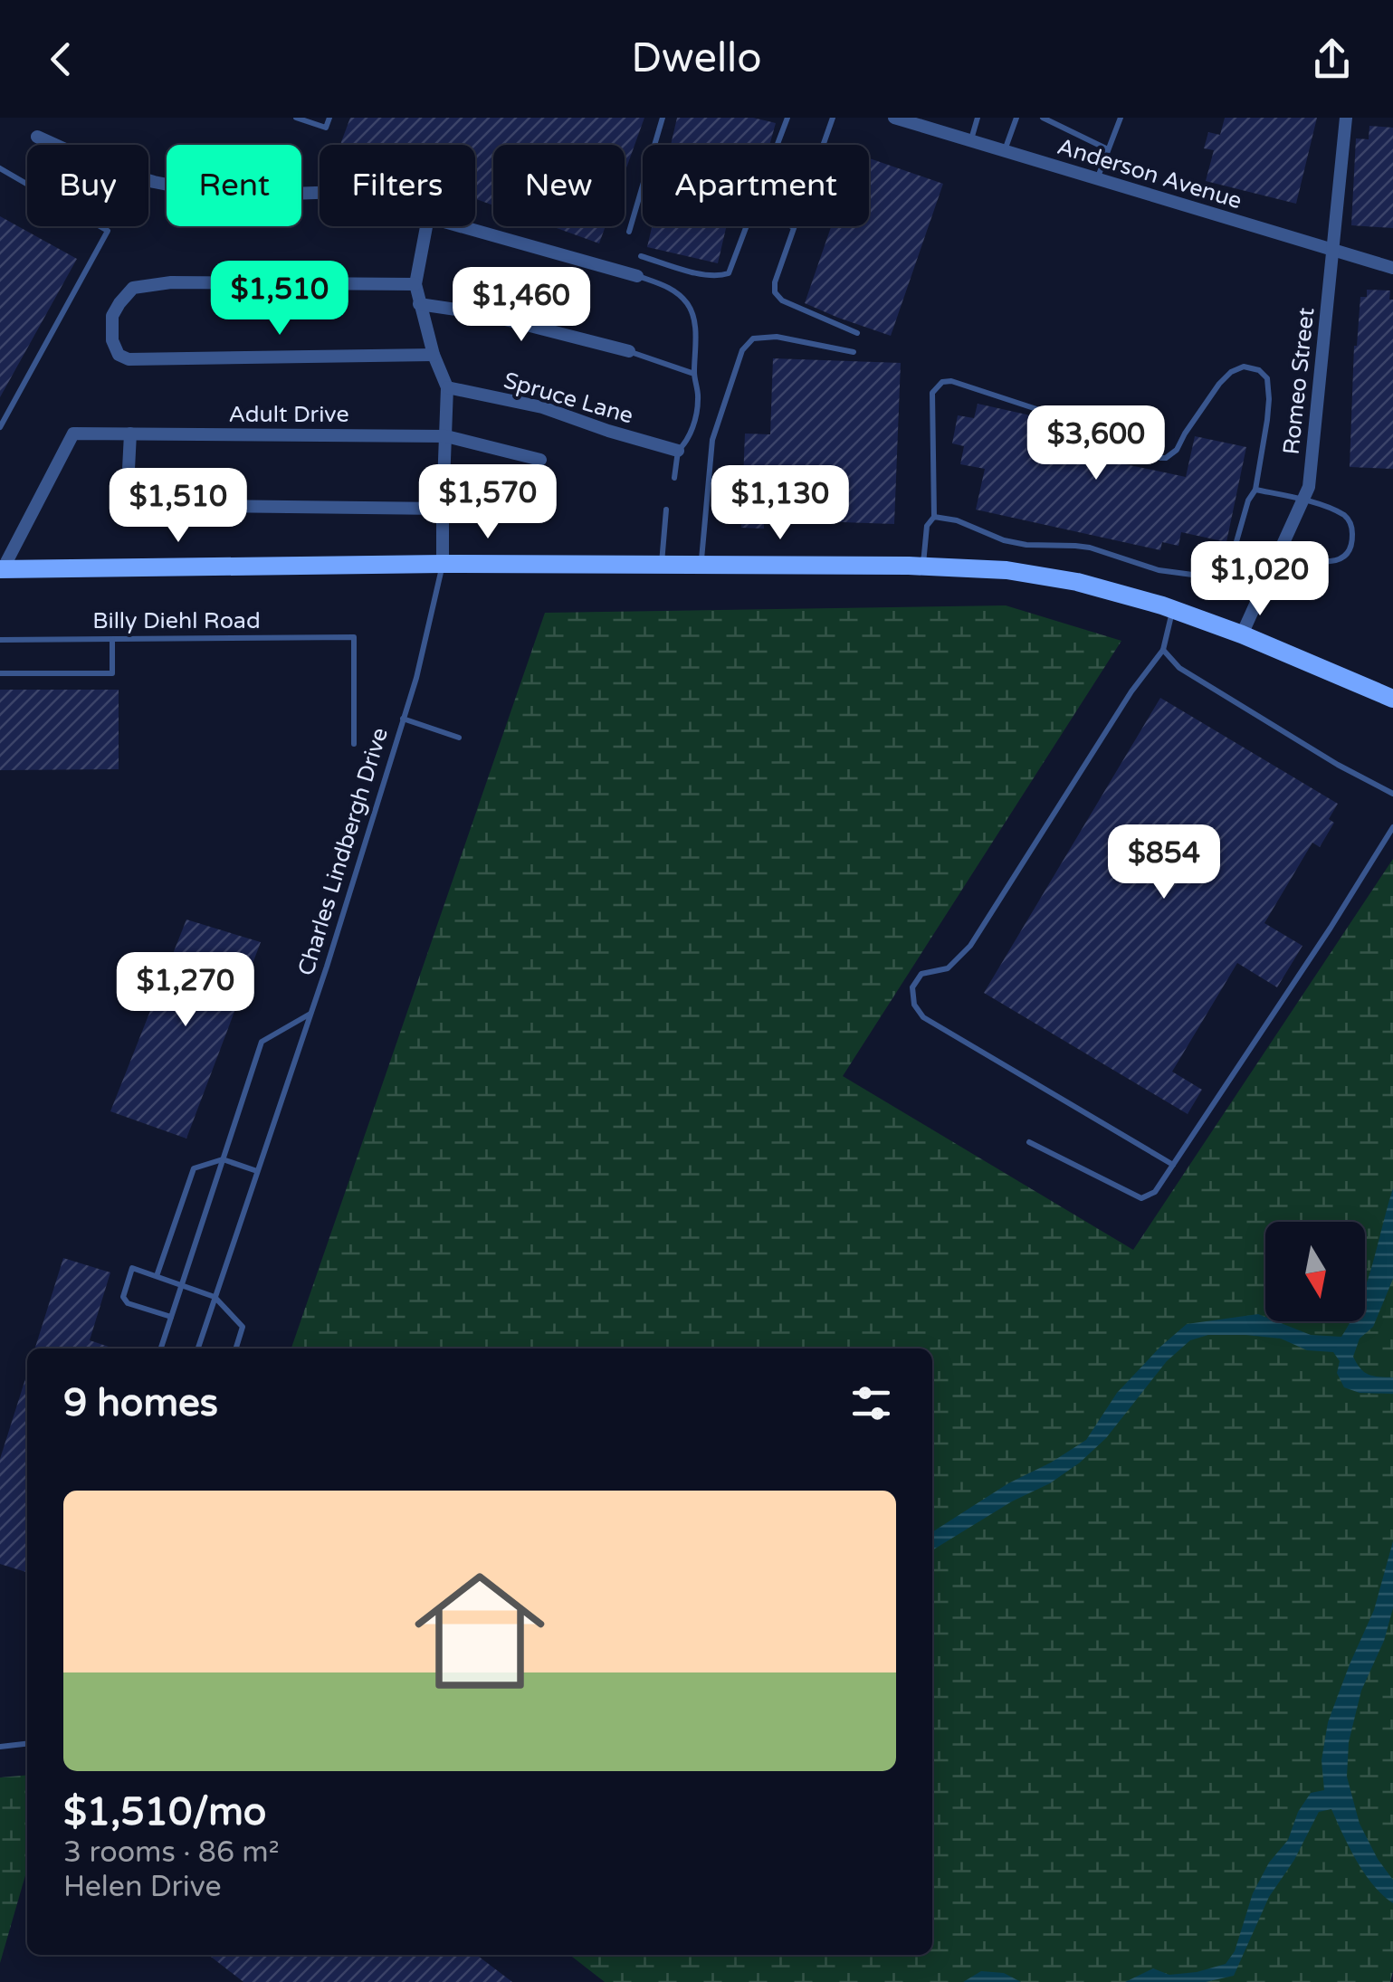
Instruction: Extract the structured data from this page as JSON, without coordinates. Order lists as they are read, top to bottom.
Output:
{
  "streets": {
    "street": [
      "Anderson Avenue",
      "Romeo Street",
      "Spruce Lane",
      "Adult Drive"
    ],
    "lane": ["Billy Diehl Road", "Charles Lindbergh Drive"]
  },
  "crossings": [
    ["Anderson Avenue", "Romeo Street"]
  ],
  "north": "bottom",
  "page": {
    "header": "Dwello",
    "chip": [
      "Buy",
      "Rent",
      "Filters",
      "New",
      "Apartment"
    ],
    "price": [
      "$1,510",
      "$1,460",
      "$3,600",
      "$1,570",
      "$1,130",
      "$1,510",
      "$1,020",
      "$854",
      "$1,270"
    ],
    "heading": "9 homes",
    "list": [
      {
        "name": "$1,510/mo",
        "note": "3 rooms · 86 m² · Helen Drive"
      }
    ]
  }
}
